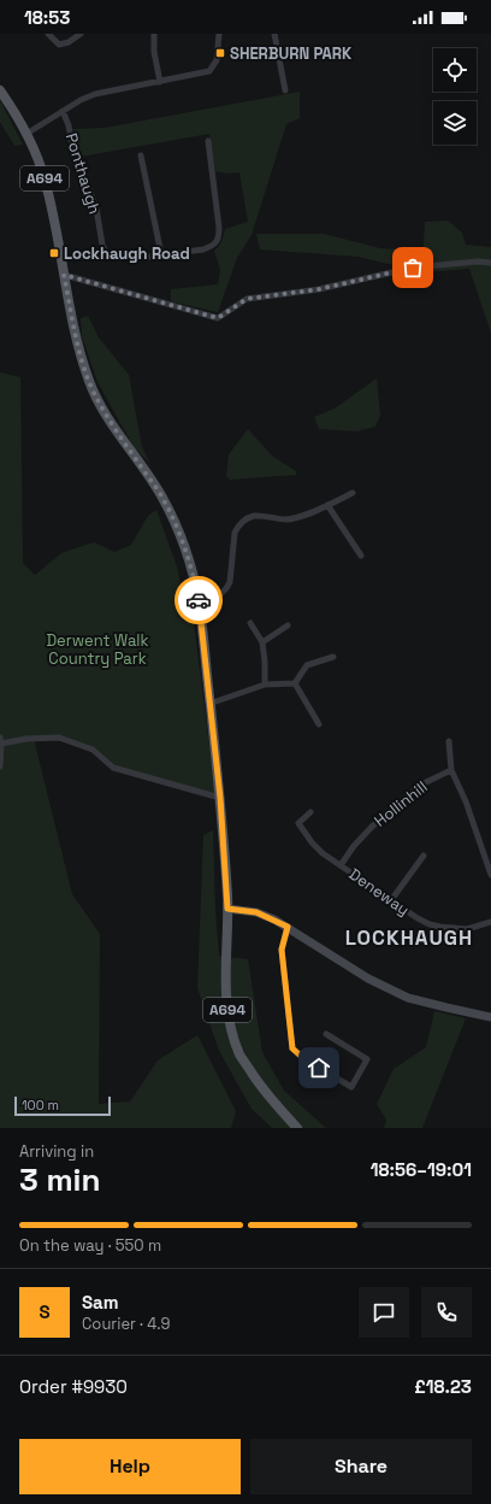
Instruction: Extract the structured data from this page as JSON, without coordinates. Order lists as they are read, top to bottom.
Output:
{
  "streets": {
    "main road": ["A694"],
    "street": ["Ponthaugh", "Hollinhill", "Deneway"]
  },
  "crossings": [
    ["Hollinhill", "Deneway"]
  ],
  "districts": ["LOCKHAUGH"],
  "parks": ["Derwent Walk Country Park"],
  "places": {
    "transit": ["SHERBURN PARK", "Lockhaugh Road"]
  },
  "scale_bar": "100 m",
  "page": {
    "status": "18:53",
    "scale": "100 m",
    "heading": ["3 min", "Arriving in", "18:56–19:01"],
    "panel": [
      "Sam",
      "Courier · 4.9",
      "Order #9930",
      "£18.23"
    ],
    "bar": "On the way · 550 m",
    "round": "S",
    "buttons": ["Help", "Share"]
  }
}
